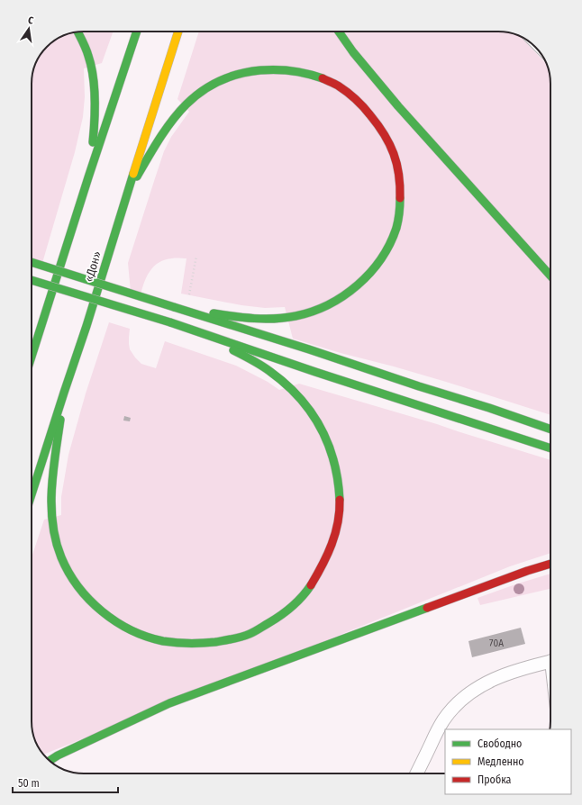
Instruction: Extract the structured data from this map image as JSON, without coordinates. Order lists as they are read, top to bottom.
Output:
{
  "streets": {
    "main road": ["«Дон»"]
  },
  "house_numbers": ["70А"],
  "legend": ["Свободно", "Медленно", "Пробка"],
  "scale_bar": "50 m",
  "north": "top"
}
